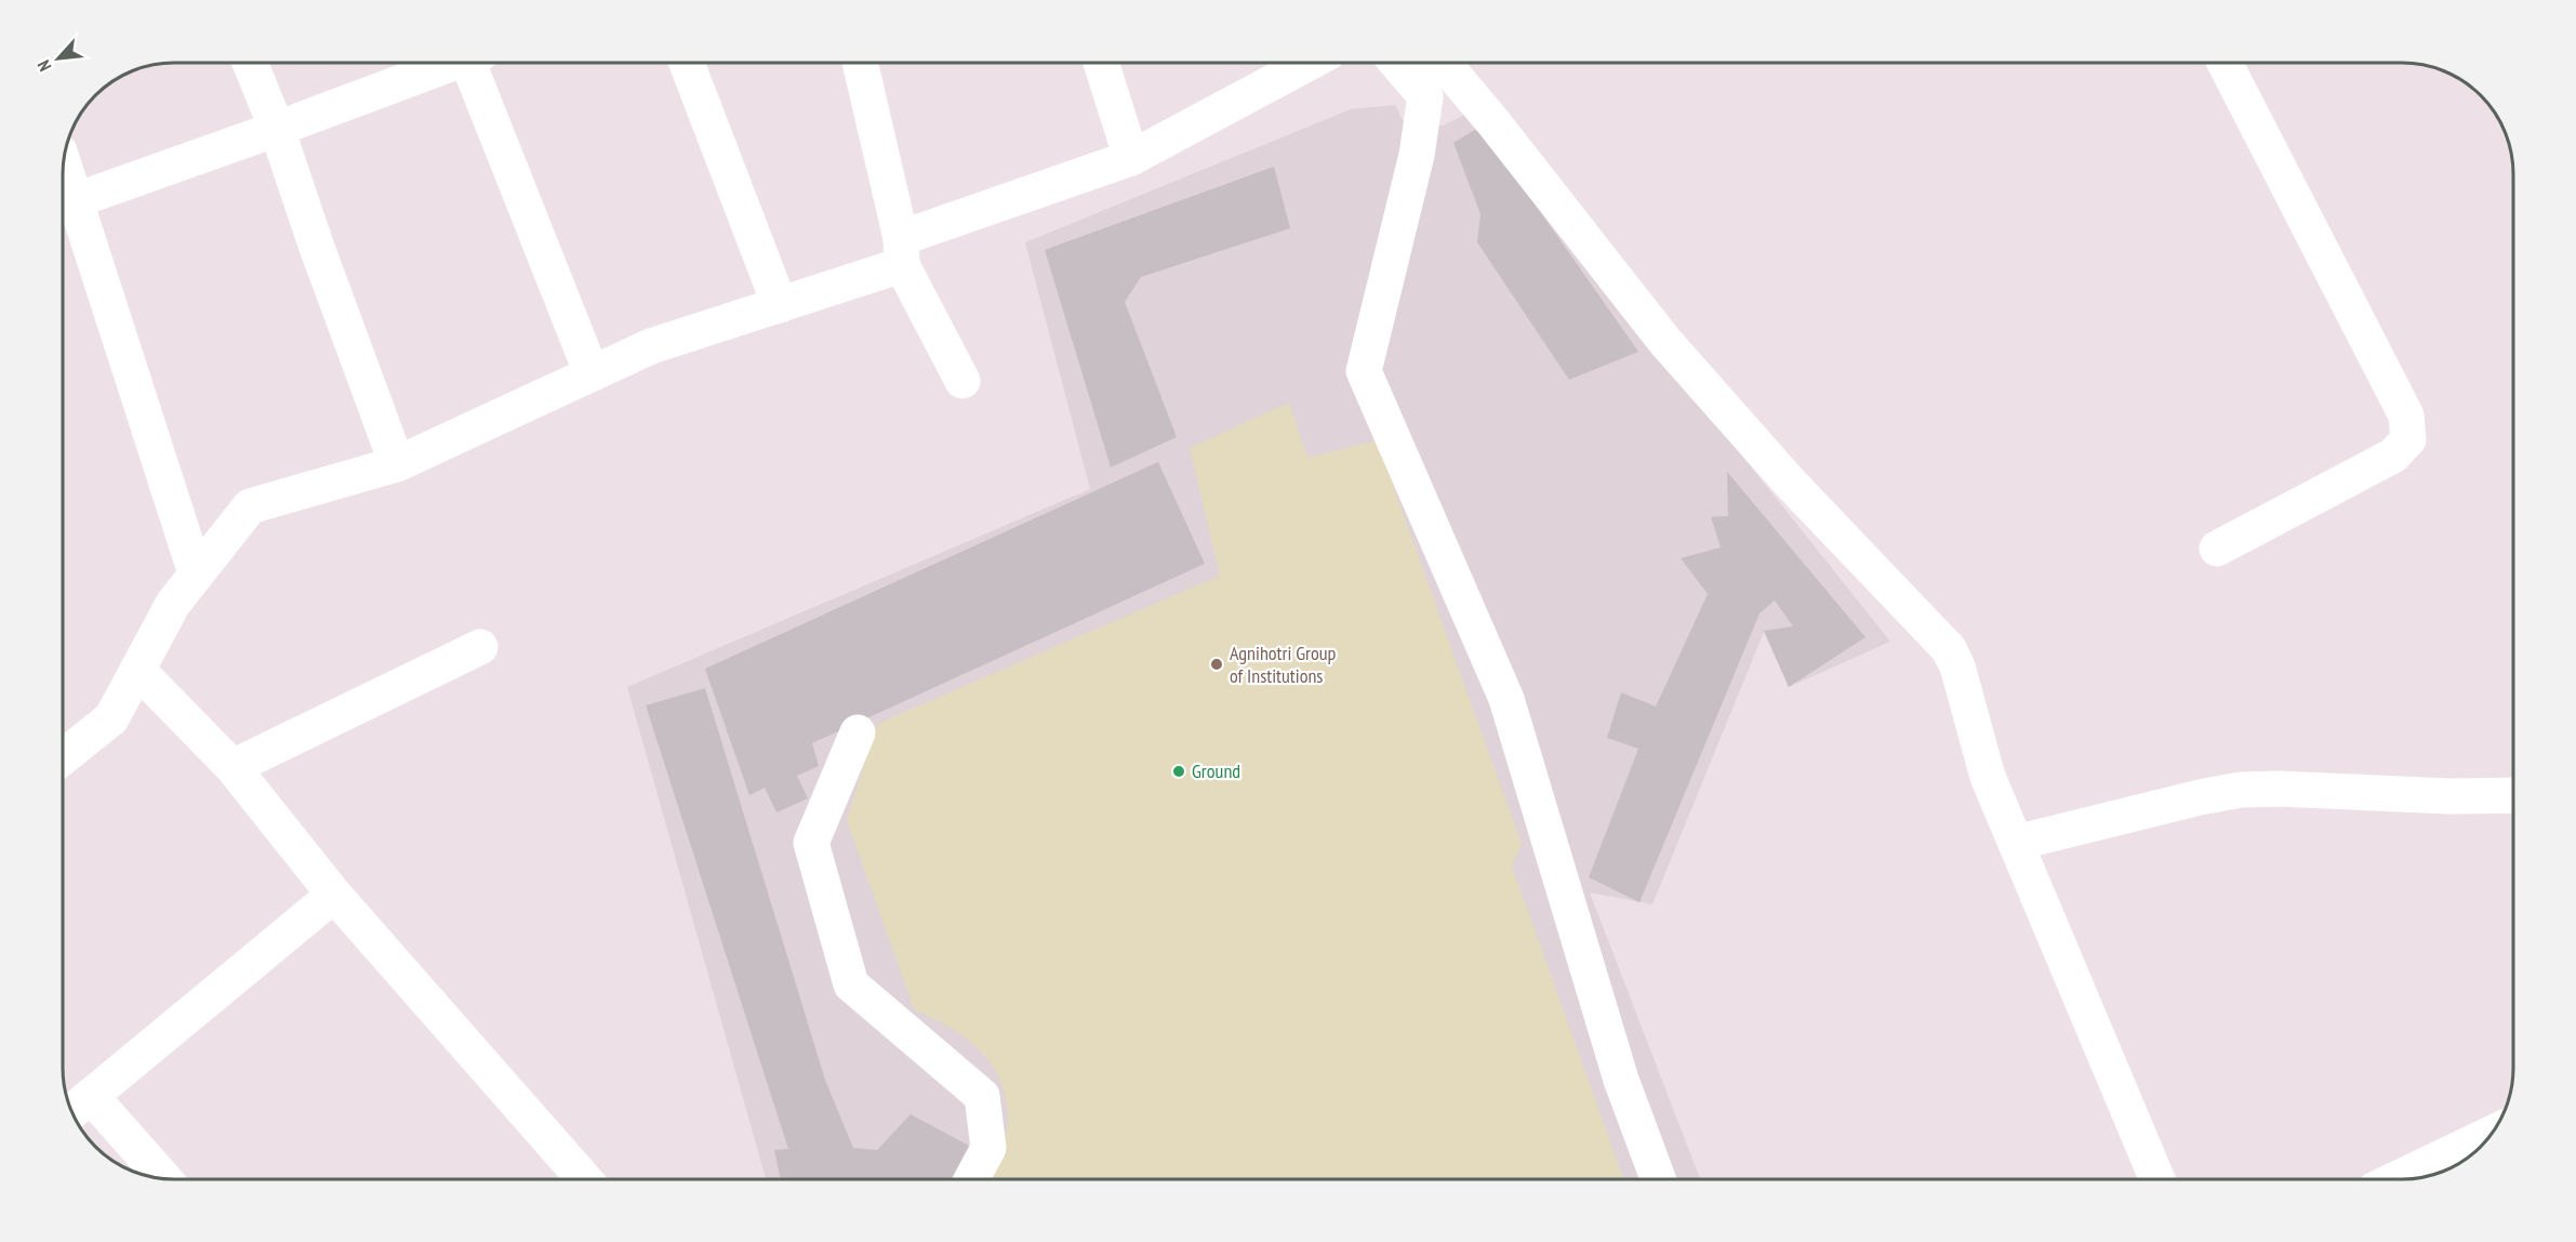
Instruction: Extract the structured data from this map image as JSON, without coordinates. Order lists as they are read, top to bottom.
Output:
{
  "places": ["Agnihotri Group of Institutions", "Ground"],
  "north": "bottom left"
}
